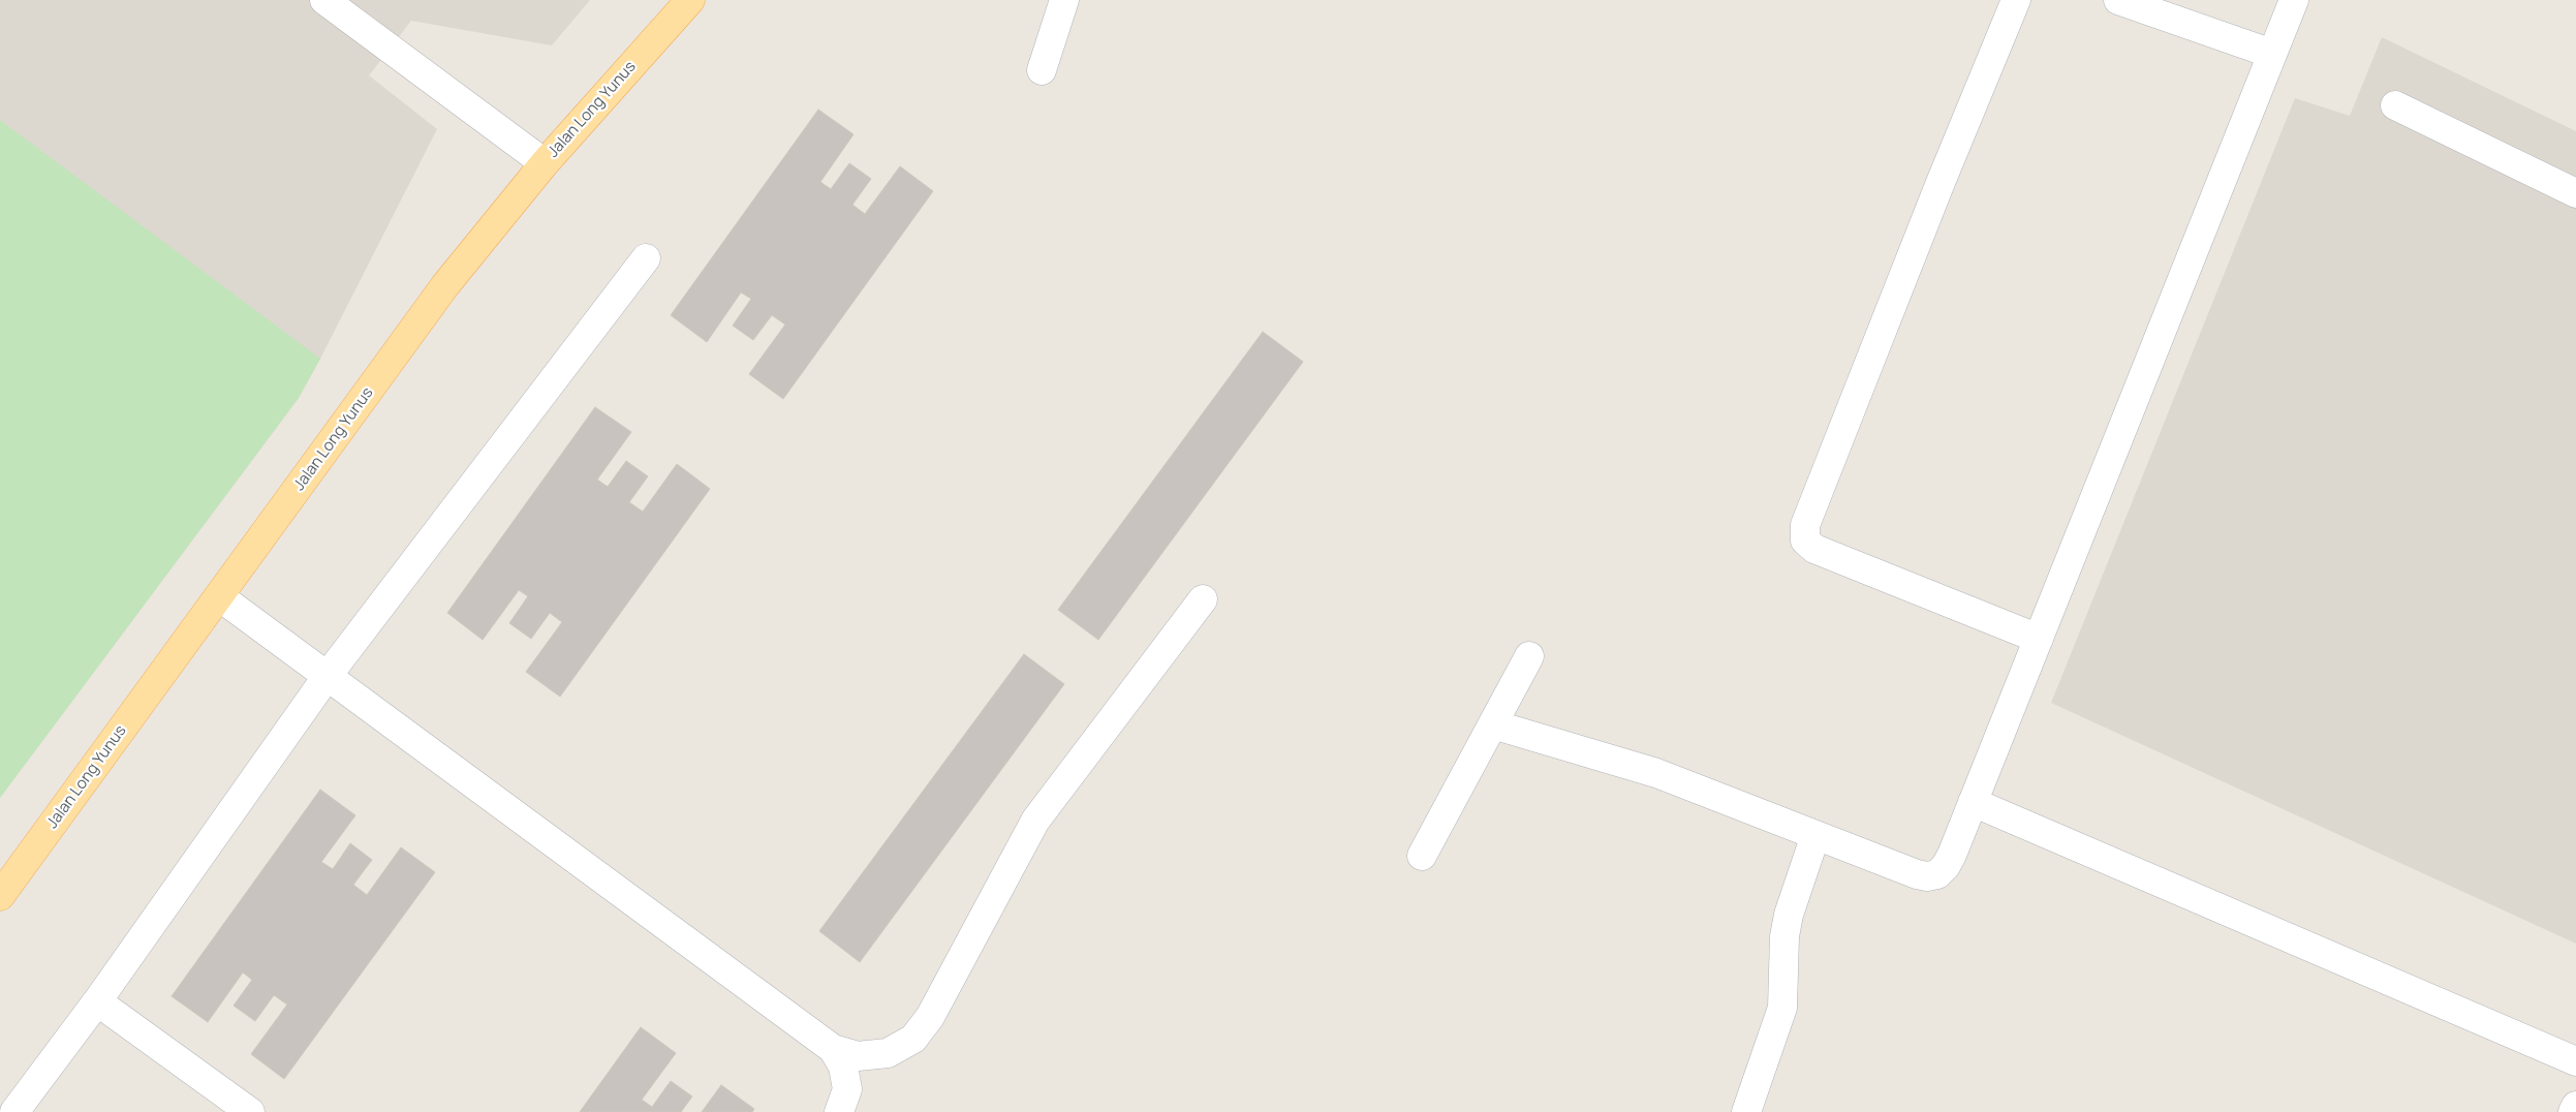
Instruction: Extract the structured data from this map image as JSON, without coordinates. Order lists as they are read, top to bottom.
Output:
{
  "streets": {
    "main road": ["Jalan Long Yunus"]
  }
}
